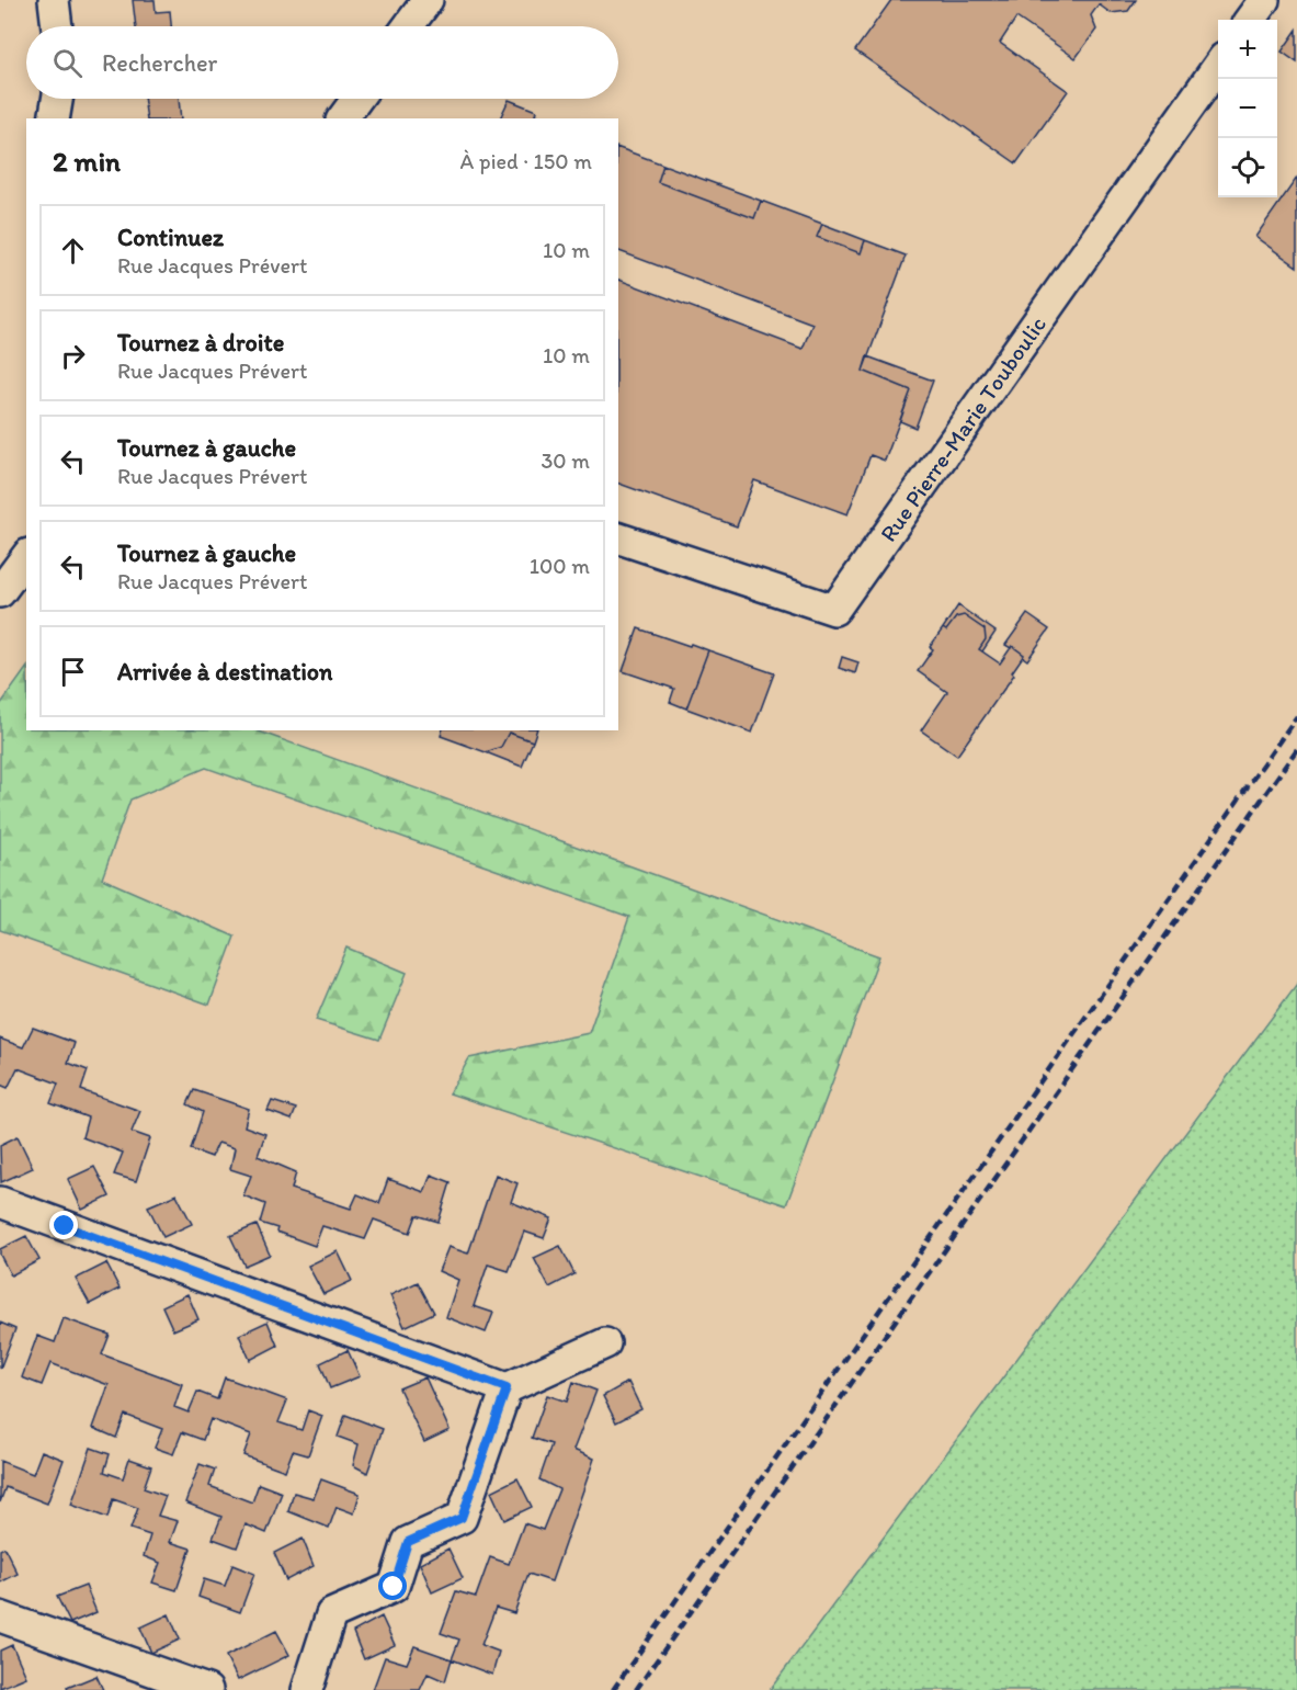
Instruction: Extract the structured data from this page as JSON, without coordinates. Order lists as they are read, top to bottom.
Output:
{
  "streets": {
    "street": ["Rue Pierre-Marie Touboulic"]
  },
  "page": {
    "map_buttons": ["+", "−"],
    "search": "Rechercher",
    "heading": ["2 min", "À pied · 150 m"],
    "list": [
      ["Continuez", "Rue Jacques Prévert", "10 m"],
      ["Tournez à droite", "Rue Jacques Prévert", "10 m"],
      ["Tournez à gauche", "Rue Jacques Prévert", "30 m"],
      ["Tournez à gauche", "Rue Jacques Prévert", "100 m"],
      "Arrivée à destination"
    ]
  }
}
